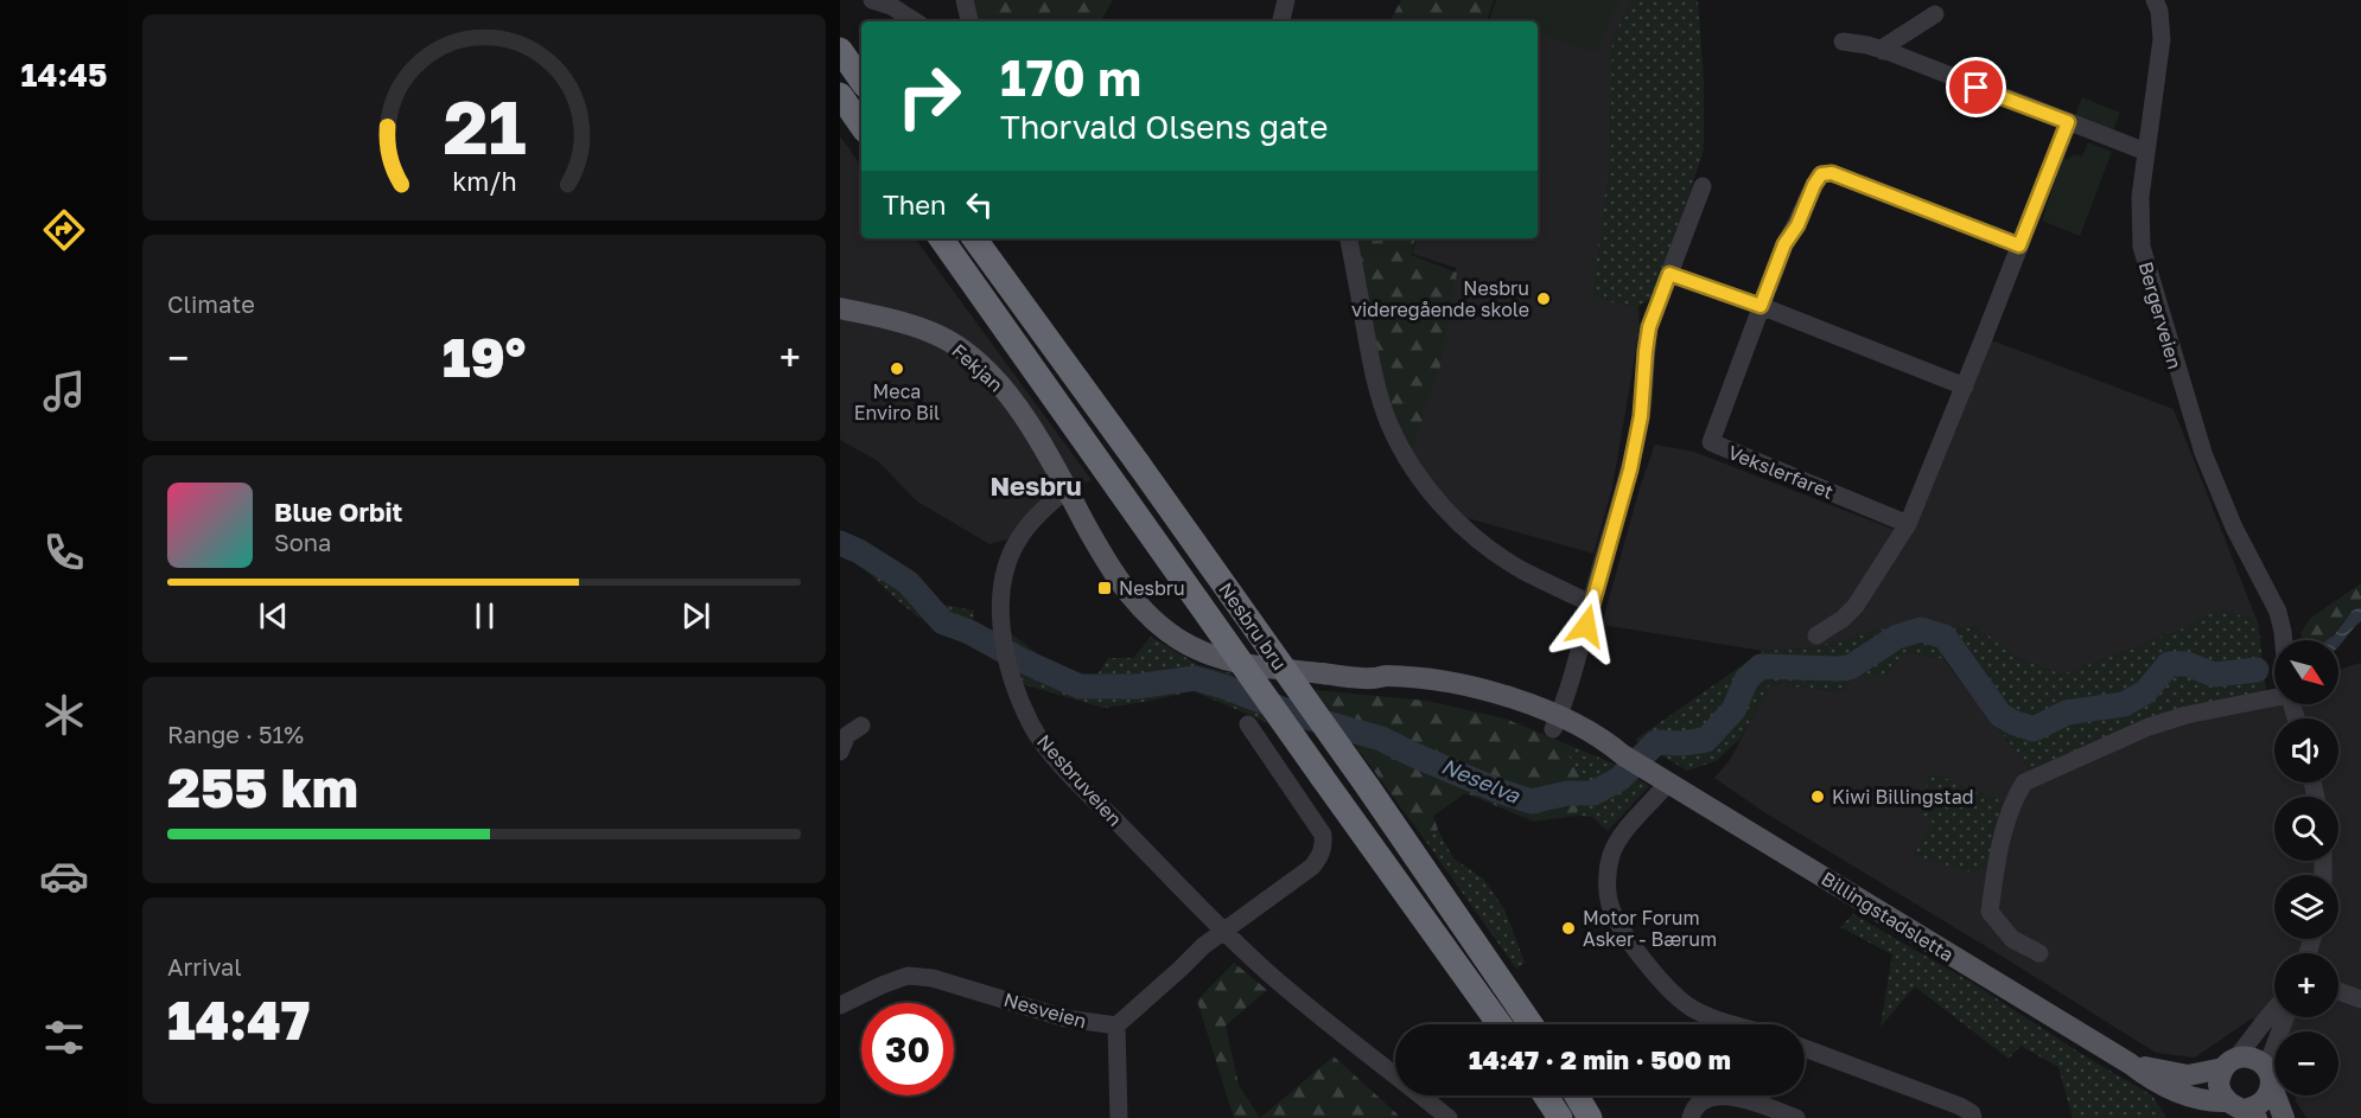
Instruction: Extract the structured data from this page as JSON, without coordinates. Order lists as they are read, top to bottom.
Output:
{
  "streets": {
    "highway": ["Nesbru bru"],
    "main road": ["Fekjan", "Billingstadsletta"],
    "street": [
      "Bergerveien",
      "Vekslerfaret",
      "Nesbruveien",
      "Nesveien"
    ]
  },
  "crossings": [
    ["Fekjan", "Nesbruveien"]
  ],
  "districts": ["Nesbru"],
  "water": ["Neselva"],
  "places": {
    "other": [
      "Nesbru videregående skole",
      "Meca Enviro Bil",
      "Kiwi Billingstad",
      "Motor Forum Asker - Bærum"
    ],
    "transit": ["Nesbru"]
  },
  "north": "bottom right",
  "page": {
    "tabs": "14:45",
    "turn": ["170 m", "Thorvald Olsens gate"],
    "then": "Then",
    "tile": [
      "Climate",
      ["Range · 51%", "255 km"],
      ["Arrival", "14:47"]
    ],
    "heat": ["−", "19°", "+"],
    "song": ["Blue Orbit", "Sona"],
    "map_buttons": ["+", "−"],
    "limit": "30",
    "trip": "14:47 · 2 min · 500 m",
    "gauge": ["21", "km/h"]
  }
}
